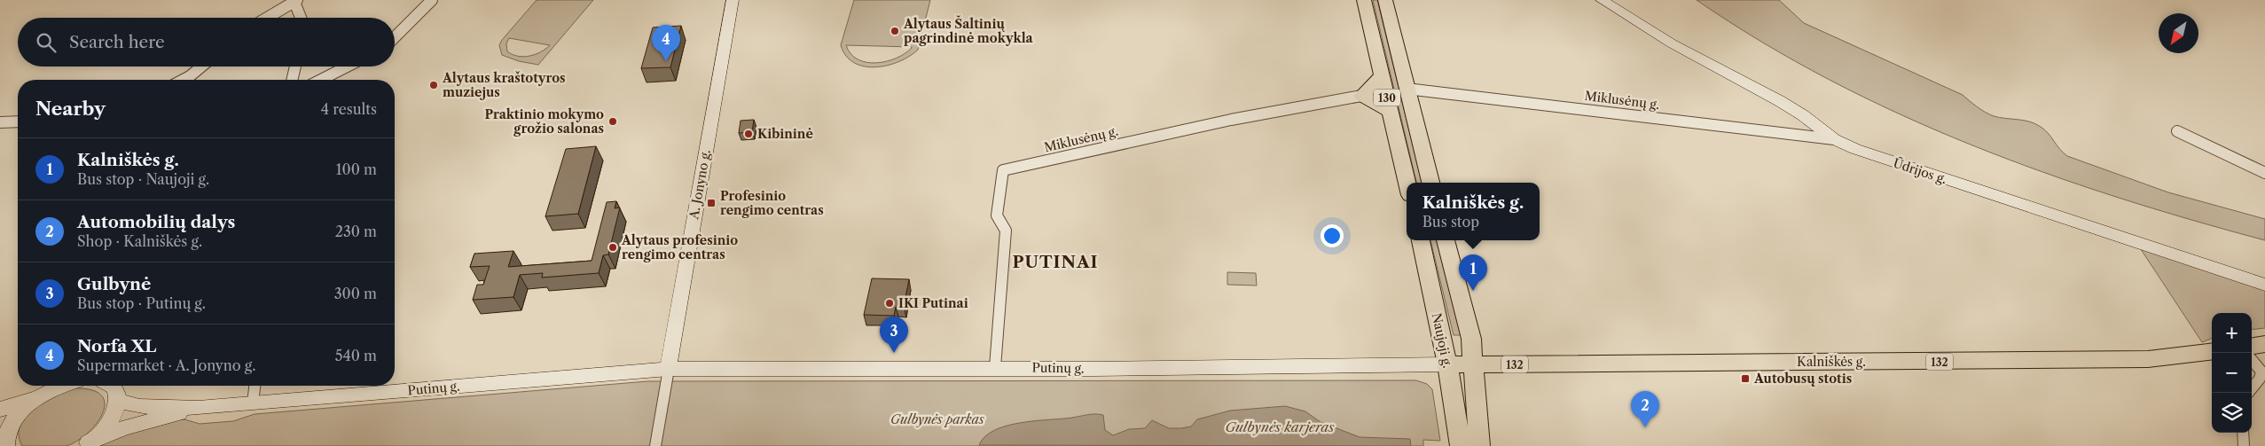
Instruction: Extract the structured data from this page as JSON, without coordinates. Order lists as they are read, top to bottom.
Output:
{
  "streets": {
    "main road": [
      "130",
      "Ūdrijos g.",
      "A. Jonyno g.",
      "Naujoji g.",
      "Kalniškės g.",
      "132",
      "Putinų g."
    ],
    "street": ["Miklusėnų g."]
  },
  "crossings": [
    ["130", "Miklusėnų g."],
    ["Miklusėnų g.", "Ūdrijos g."],
    ["Miklusėnų g.", "Putinų g."],
    ["A. Jonyno g.", "Putinų g."],
    ["Naujoji g.", "Kalniškės g."],
    ["Naujoji g.", "Putinų g."],
    ["Kalniškės g.", "Putinų g."]
  ],
  "districts": ["PUTINAI"],
  "water": ["Gulbynės karjeras"],
  "parks": ["Gulbynės parkas"],
  "places": {
    "other": [
      "Alytaus Šaltinių pagrindinė mokykla",
      "Alytaus kraštotyros muziejus",
      "Praktinio mokymo grožio salonas",
      "Kibininė",
      "Alytaus profesinio rengimo centras",
      "IKI Putinai"
    ],
    "transit": ["Profesinio rengimo centras", "Autobusų stotis"]
  },
  "north": "bottom left",
  "page": {
    "search": "Search here",
    "pins": [
      "4",
      "1",
      "3",
      "2"
    ],
    "heading": ["Nearby", "4 results"],
    "list": [
      {
        "mark": "1",
        "name": "Kalniškės g.",
        "note": "Bus stop · Naujoji g.",
        "value": "100 m"
      },
      {
        "mark": "2",
        "name": "Automobilių dalys",
        "note": "Shop · Kalniškės g.",
        "value": "230 m"
      },
      {
        "mark": "3",
        "name": "Gulbynė",
        "note": "Bus stop · Putinų g.",
        "value": "300 m"
      },
      {
        "mark": "4",
        "name": "Norfa XL",
        "note": "Supermarket · A. Jonyno g.",
        "value": "540 m"
      }
    ],
    "popup": ["Kalniškės g.", "Bus stop"],
    "map_buttons": ["+", "−"]
  }
}
